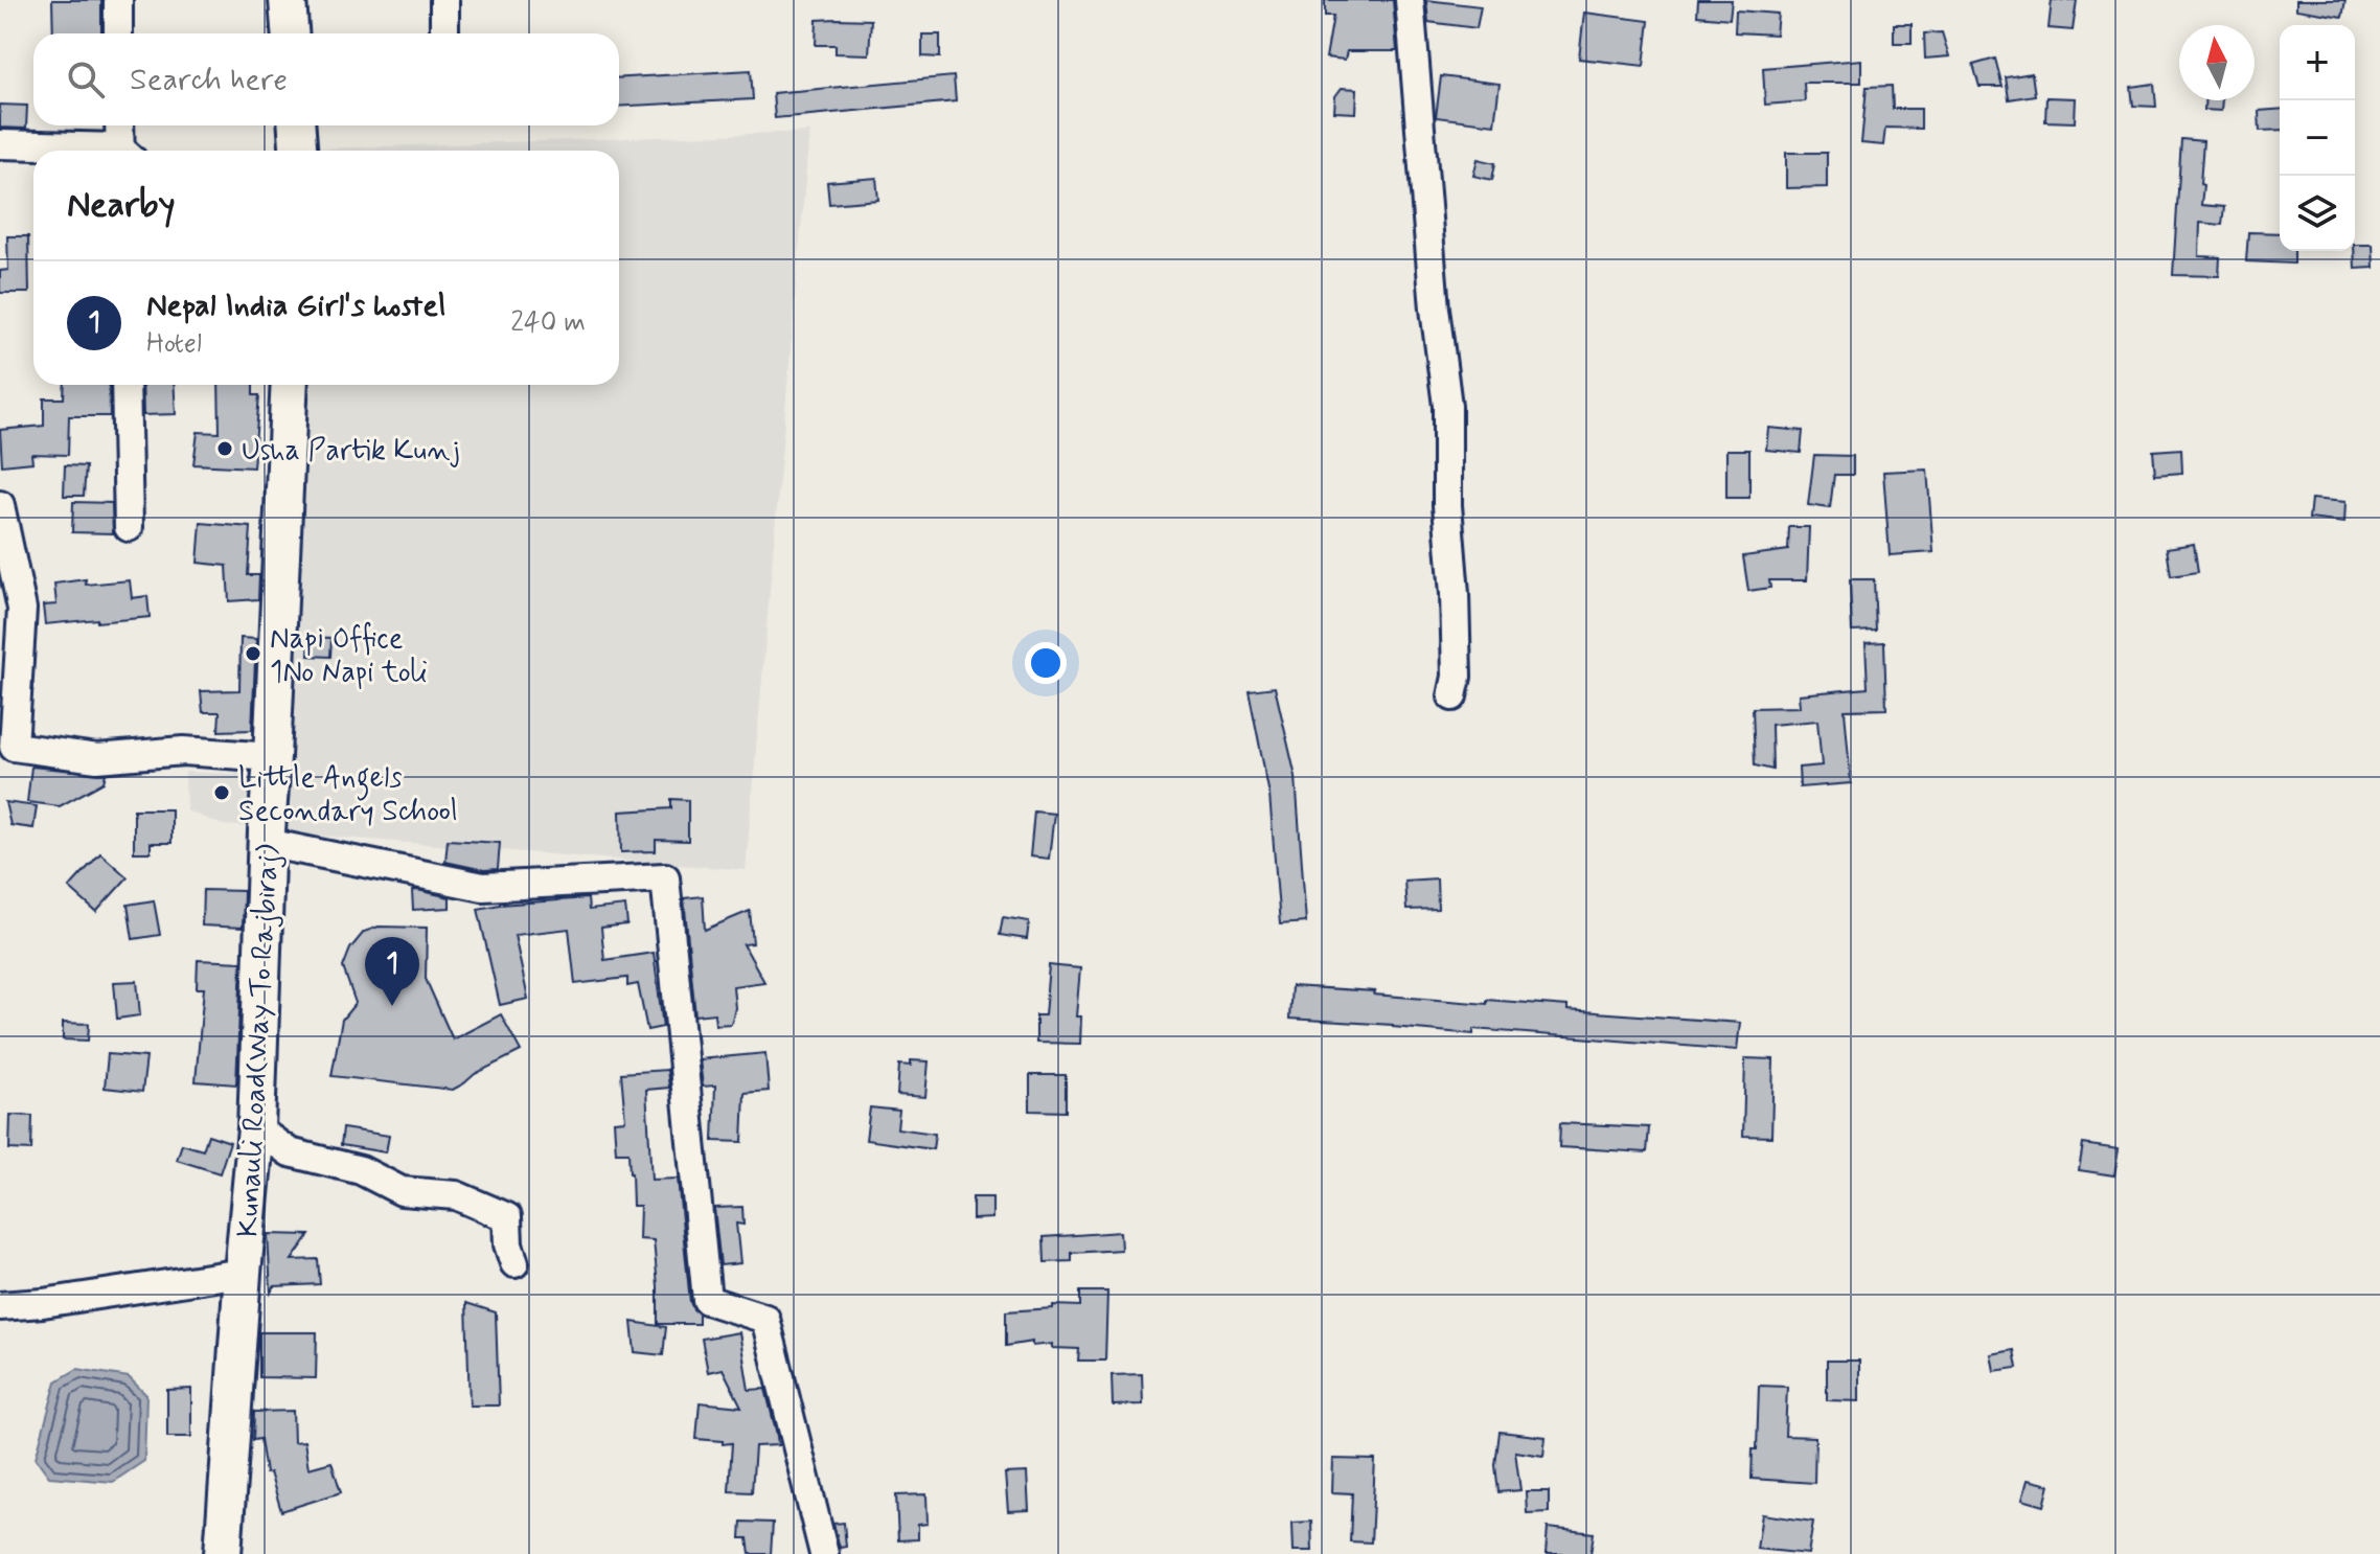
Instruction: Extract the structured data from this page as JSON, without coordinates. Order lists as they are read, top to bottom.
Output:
{
  "streets": {
    "main road": ["Kunauli Road(Way To Rajbiraj)"]
  },
  "places": ["Usha Partik Kunj", "Napi Office 1No Napi toli", "Little Angels Secondary School"],
  "north": "top",
  "page": {
    "map_buttons": ["+", "−"],
    "search": "Search here",
    "heading": "Nearby",
    "list": [
      {
        "mark": "1",
        "name": "Nepal India Girl's hostel",
        "note": "Hotel",
        "value": "240 m"
      }
    ],
    "pins": "1"
  }
}
